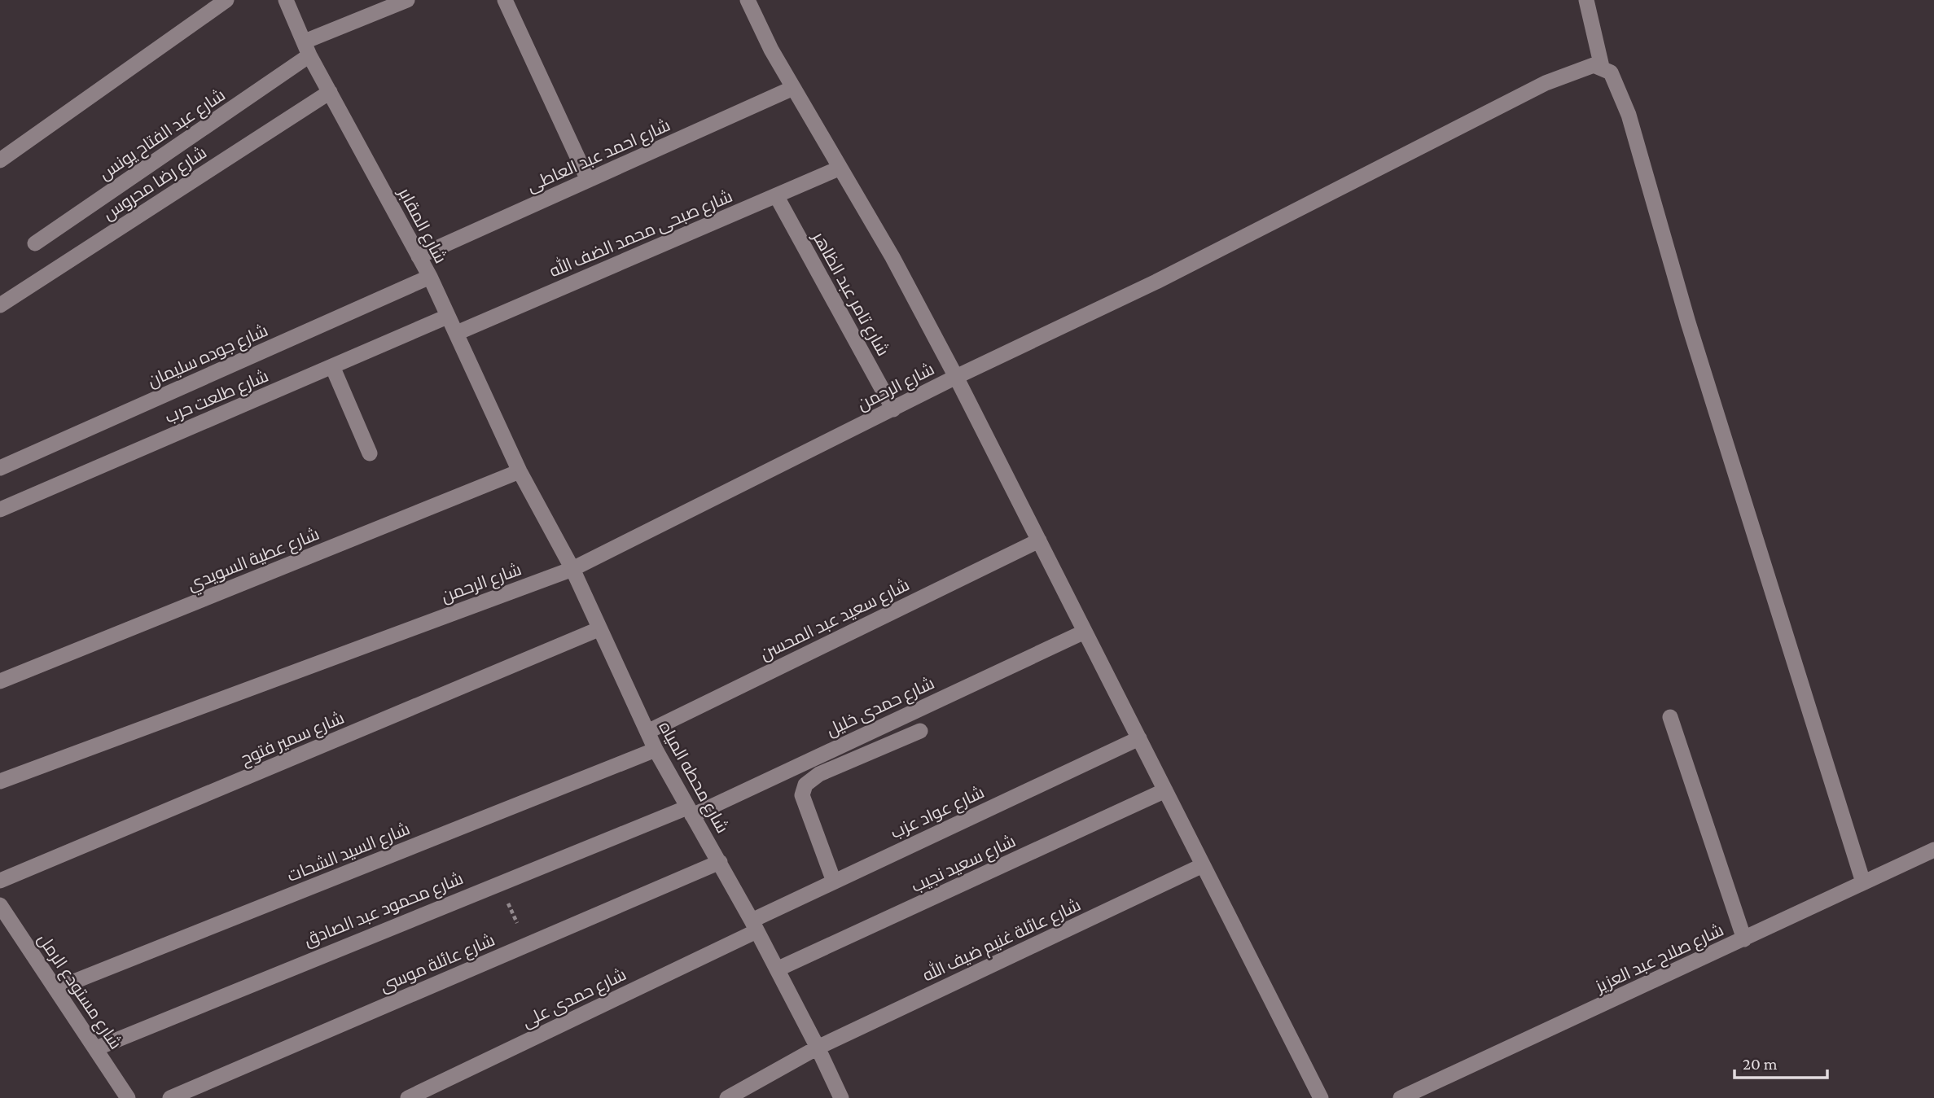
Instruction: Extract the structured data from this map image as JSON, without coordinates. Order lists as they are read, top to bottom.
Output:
{
  "streets": {
    "street": [
      "شارع عبد الفتاح يونس",
      "شارع احمد عبد العاطى",
      "شارع رضا محروس",
      "شارع المقابر",
      "شارع صبحى محمد الضف الله",
      "شارع تامر عبد الظاهر",
      "شارع جوده سليمان",
      "شارع الرحمن",
      "شارع طلعت حرب",
      "شارع عطية السويدي",
      "شارع سعيد عبد المحسن",
      "شارع حمدى خليل",
      "شارع سمير فتوح",
      "شارع محطه المياه",
      "شارع عواد عزب",
      "شارع السيد الشحات",
      "شارع سعيد نجيب",
      "شارع محمود عبد الصادق",
      "شارع عائلة غنيم ضيف الله",
      "شارع صلاح عبد العزيز",
      "شارع عائلة موسى",
      "شارع مستودع الرمل",
      "شارع حمدى على"
    ]
  },
  "crossings": [
    ["شارع عبد الفتاح يونس", "شارع المقابر"],
    ["شارع احمد عبد العاطى", "شارع المقابر"],
    ["شارع رضا محروس", "شارع المقابر"],
    ["شارع المقابر", "شارع صبحى محمد الضف الله"],
    ["شارع المقابر", "شارع جوده سليمان"],
    ["شارع المقابر", "شارع طلعت حرب"],
    ["شارع المقابر", "شارع عطية السويدي"],
    ["شارع المقابر", "شارع محطه المياه"],
    ["شارع صبحى محمد الضف الله", "شارع تامر عبد الظاهر"],
    ["شارع تامر عبد الظاهر", "شارع الرحمن"],
    ["شارع الرحمن", "شارع محطه المياه"],
    ["شارع عطية السويدي", "شارع محطه المياه"],
    ["شارع سعيد عبد المحسن", "شارع محطه المياه"],
    ["شارع حمدى خليل", "شارع محطه المياه"],
    ["شارع حمدى خليل", "شارع محمود عبد الصادق"],
    ["شارع سمير فتوح", "شارع محطه المياه"],
    ["شارع محطه المياه", "شارع عواد عزب"],
    ["شارع محطه المياه", "شارع السيد الشحات"],
    ["شارع محطه المياه", "شارع سعيد نجيب"],
    ["شارع محطه المياه", "شارع محمود عبد الصادق"],
    ["شارع محطه المياه", "شارع عائلة غنيم ضيف الله"],
    ["شارع محطه المياه", "شارع عائلة موسى"],
    ["شارع محطه المياه", "شارع حمدى على"],
    ["شارع عواد عزب", "شارع حمدى على"],
    ["شارع السيد الشحات", "شارع مستودع الرمل"],
    ["شارع محمود عبد الصادق", "شارع مستودع الرمل"]
  ],
  "scale_bar": "20 m"
}
